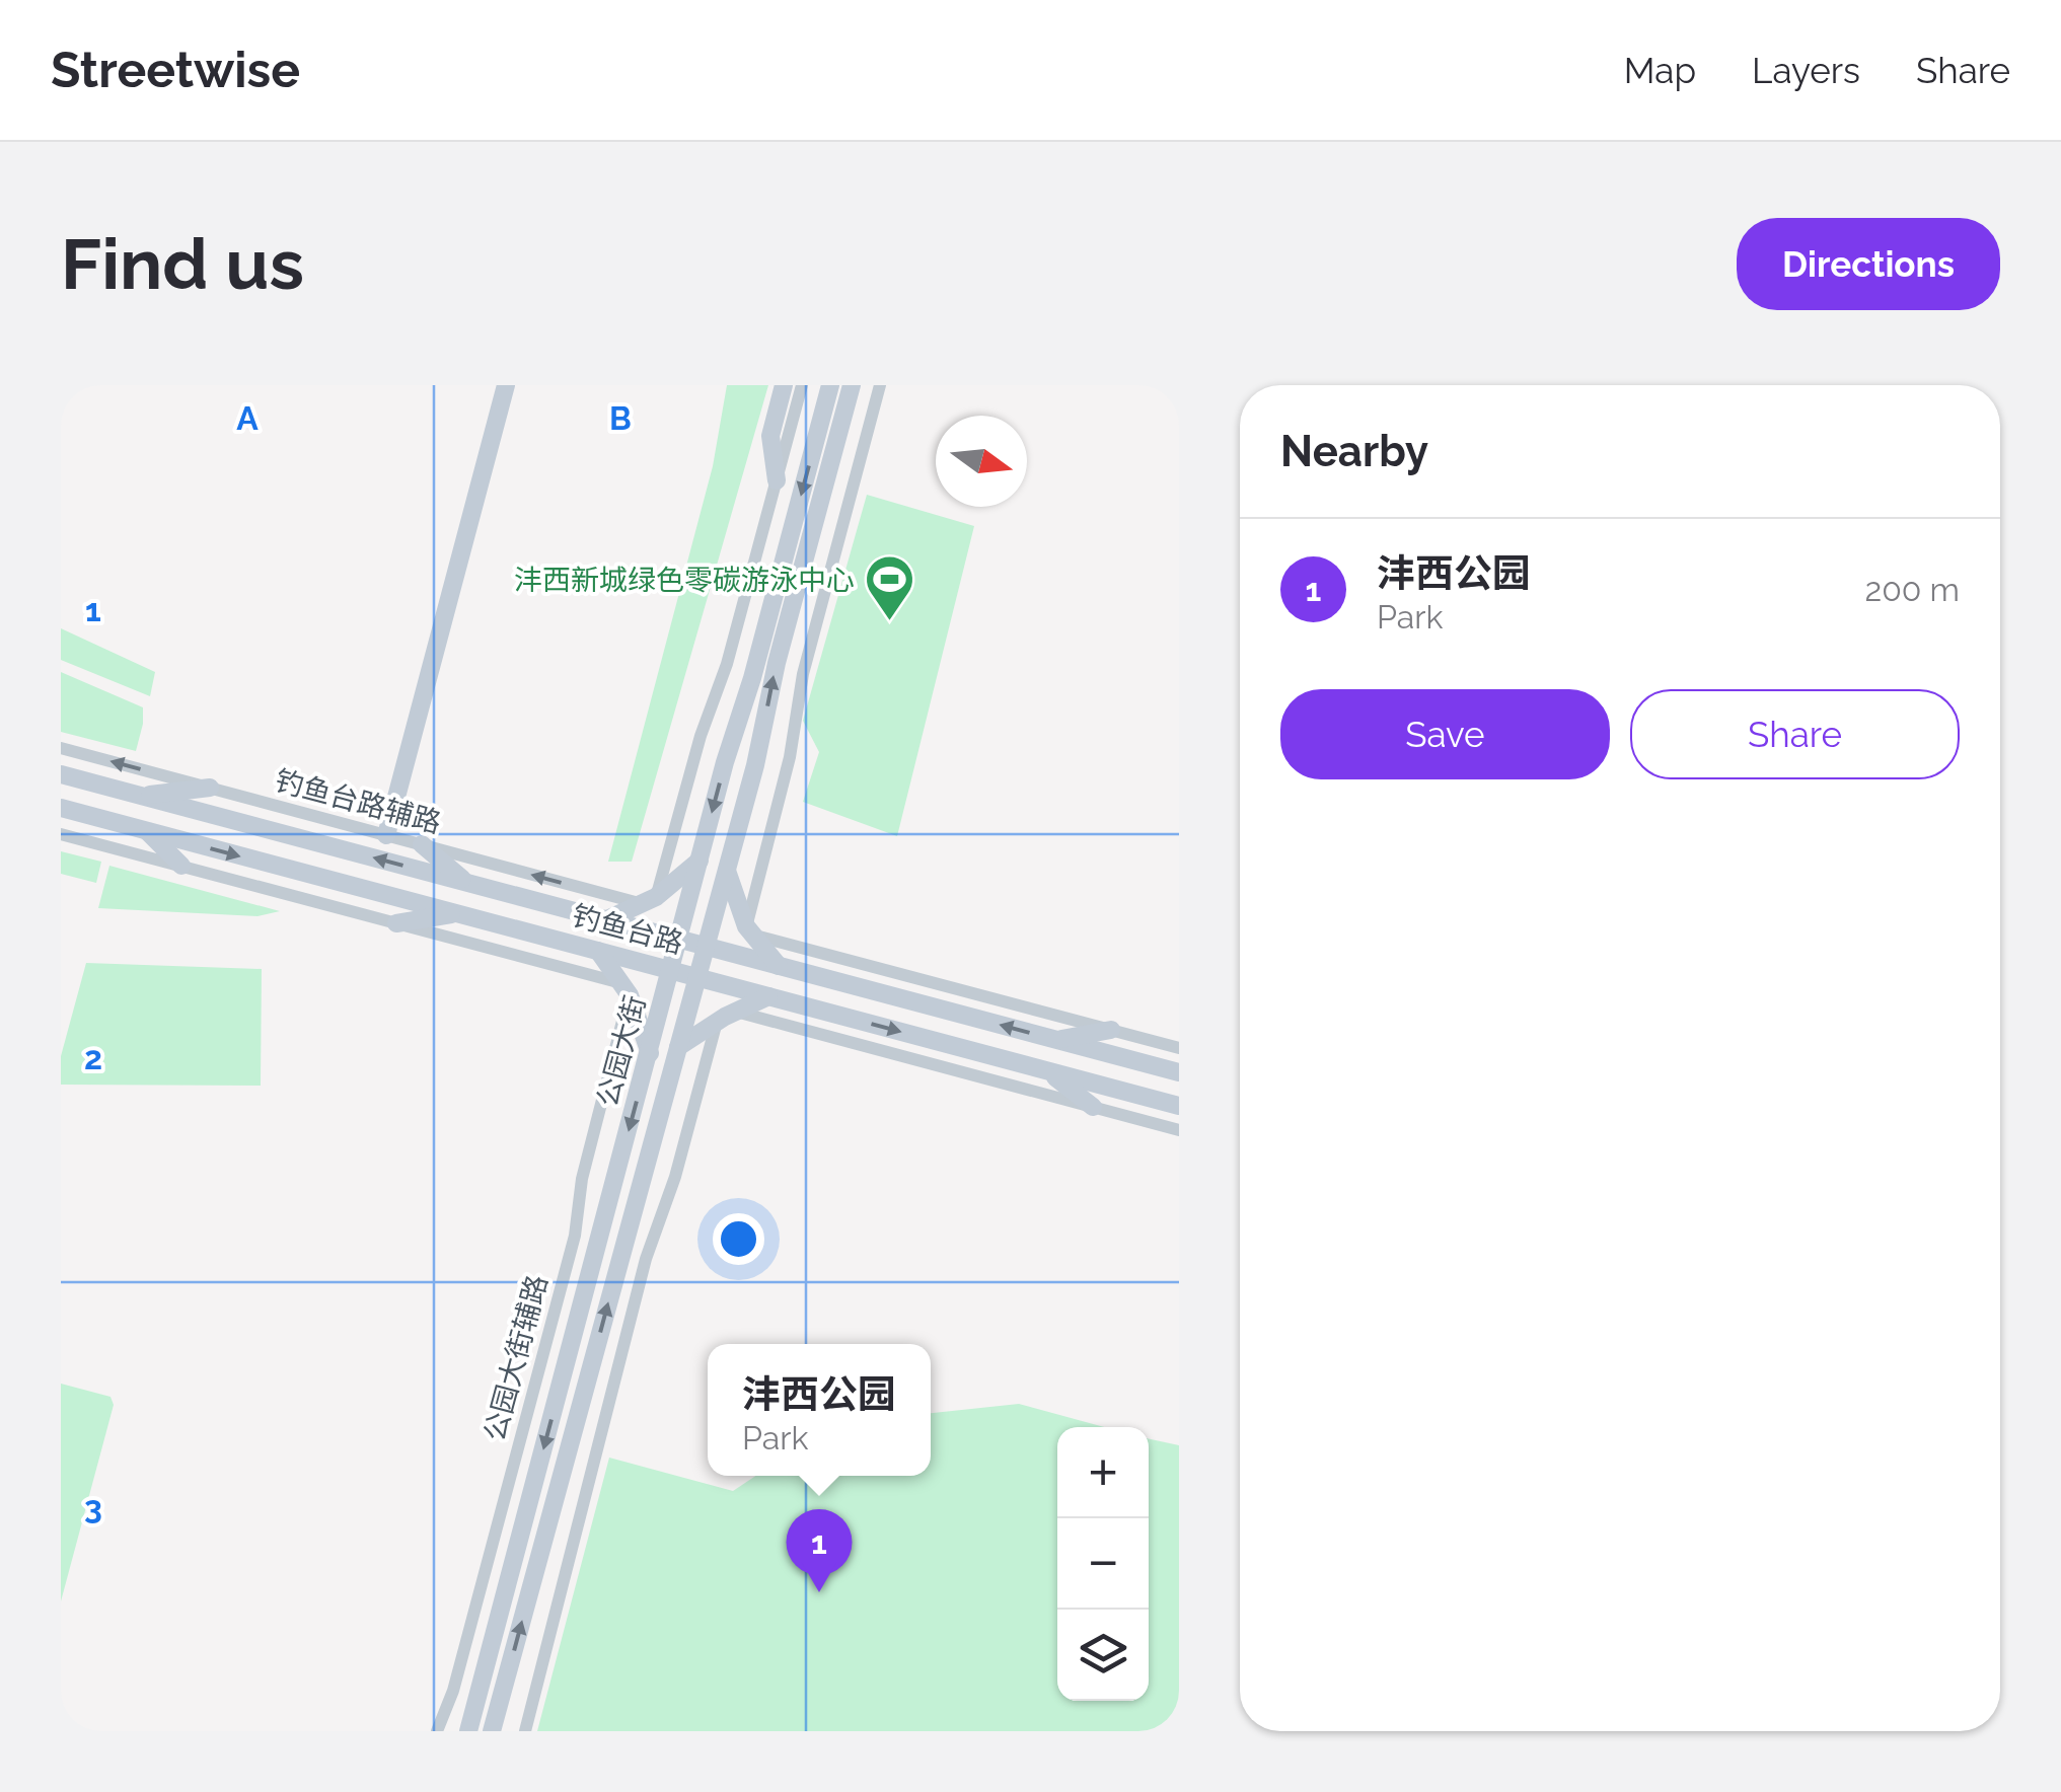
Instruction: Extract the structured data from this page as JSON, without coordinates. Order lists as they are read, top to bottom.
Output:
{
  "streets": {
    "main road": ["钓鱼台路", "公园大街"],
    "street": ["钓鱼台路辅路", "公园大街辅路"]
  },
  "crossings": [
    ["钓鱼台路", "公园大街"]
  ],
  "places": {
    "sports": ["沣西新城绿色零碳游泳中心"]
  },
  "north": "right",
  "page": {
    "header": "Streetwise",
    "nav": ["Map", "Layers", "Share"],
    "buttons": [
      "Directions",
      ["Save", "Share"]
    ],
    "title": "Find us",
    "heading": "Nearby",
    "list": [
      {
        "mark": "1",
        "name": "沣西公园",
        "note": "Park",
        "value": "200 m"
      }
    ],
    "popup": ["沣西公园", "Park"],
    "map_buttons": ["+", "−"],
    "pins": "1"
  },
  "grid": {
    "columns": ["A", "B"],
    "rows": ["1", "2", "3"]
  }
}
